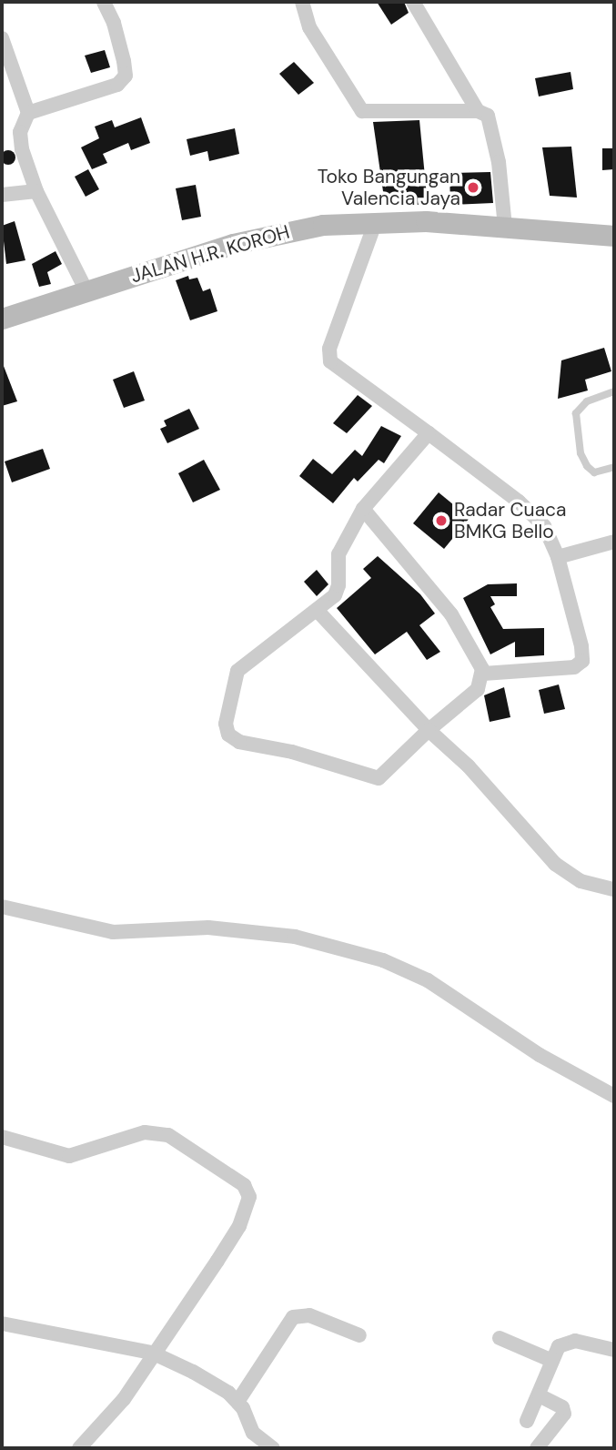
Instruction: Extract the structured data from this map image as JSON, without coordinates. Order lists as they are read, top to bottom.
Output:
{
  "streets": {
    "main road": ["JALAN H.R. KOROH"]
  },
  "places": ["Toko Bangungan Valencia Jaya", "Radar Cuaca BMKG Bello"]
}
